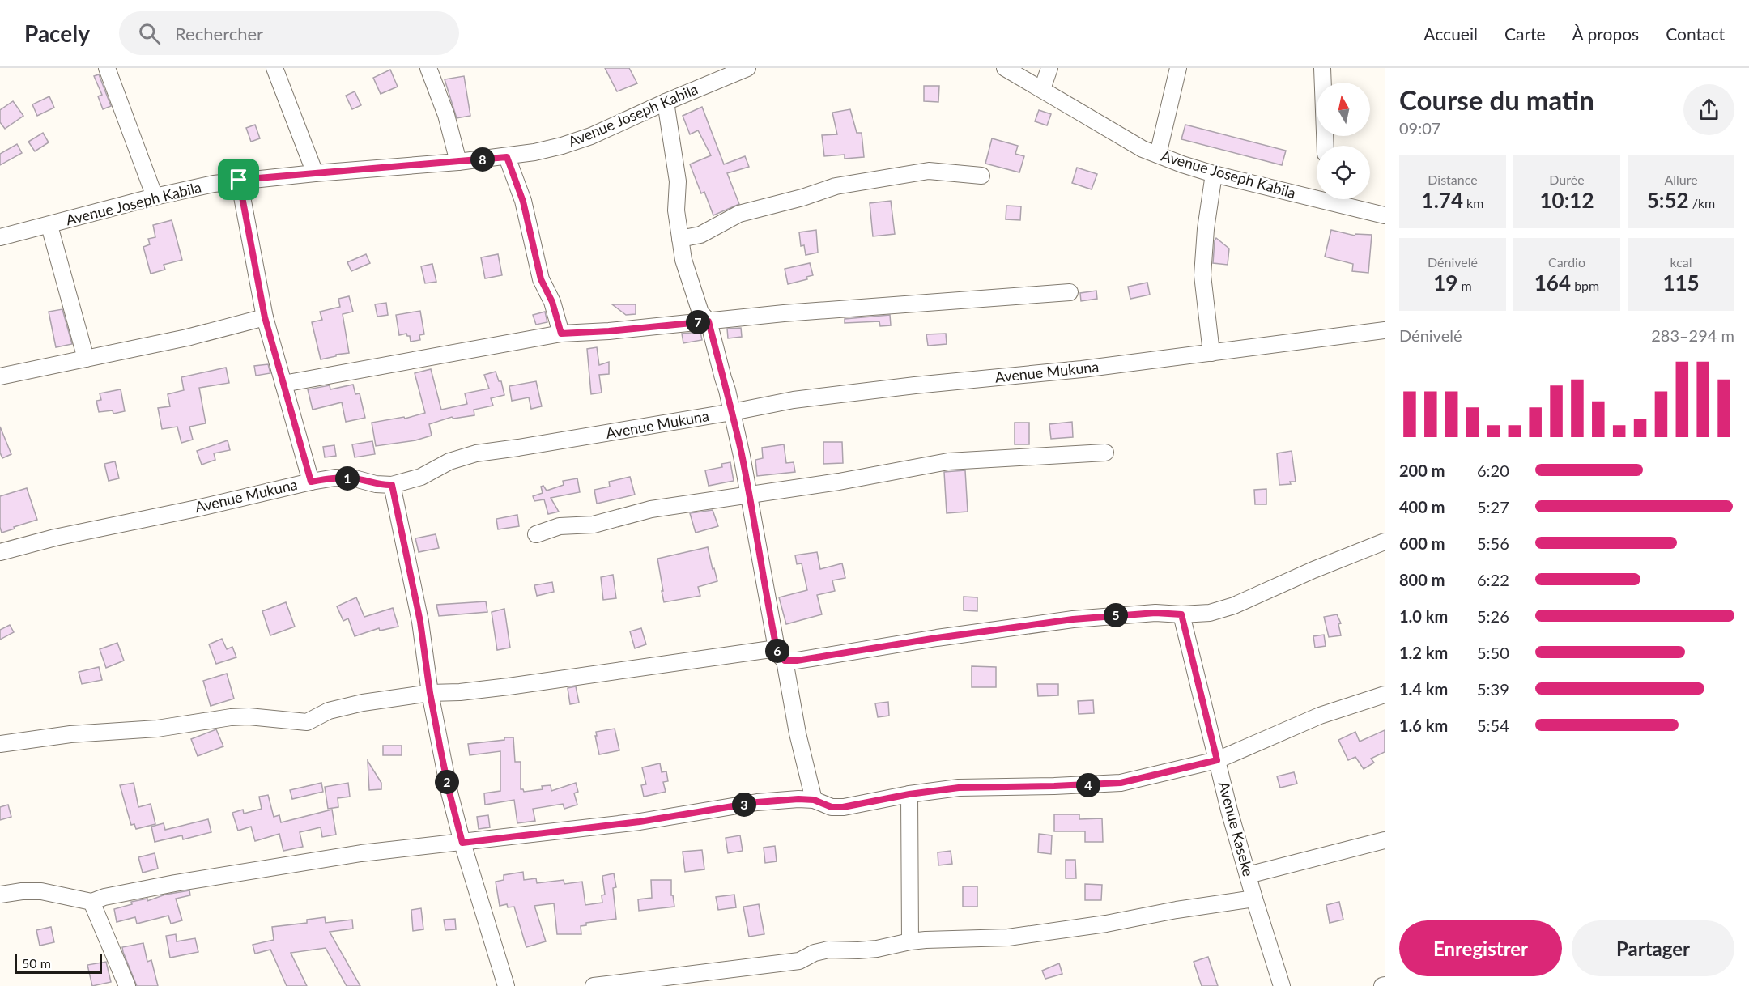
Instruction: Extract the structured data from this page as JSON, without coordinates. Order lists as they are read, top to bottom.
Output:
{
  "streets": {
    "street": ["Avenue Joseph Kabila", "Avenue Mukuna", "Avenue Kaseke"]
  },
  "scale_bar": "50 m",
  "north": "top",
  "page": {
    "header": "Pacely",
    "search": "Rechercher",
    "nav": [
      "Accueil",
      "Carte",
      "À propos",
      "Contact"
    ],
    "heading": ["Course du matin", "09:07"],
    "pins": [
      "8",
      "7",
      "1",
      "5",
      "6",
      "2",
      "4",
      "3"
    ],
    "stats": [
      ["Distance", "1.74 km"],
      ["Durée", "10:12"],
      ["Allure", "5:52 /km"],
      ["Dénivelé", "19 m"],
      ["Cardio", "164 bpm"],
      ["kcal", "115"]
    ],
    "chart": ["Dénivelé", "283–294 m"],
    "list": [
      {
        "name": "200 m",
        "note": "6:20"
      },
      {
        "name": "400 m",
        "note": "5:27"
      },
      {
        "name": "600 m",
        "note": "5:56"
      },
      {
        "name": "800 m",
        "note": "6:22"
      },
      {
        "name": "1.0 km",
        "note": "5:26"
      },
      {
        "name": "1.2 km",
        "note": "5:50"
      },
      {
        "name": "1.4 km",
        "note": "5:39"
      },
      {
        "name": "1.6 km",
        "note": "5:54"
      }
    ],
    "buttons": ["Enregistrer", "Partager"],
    "scale": "50 m"
  }
}
